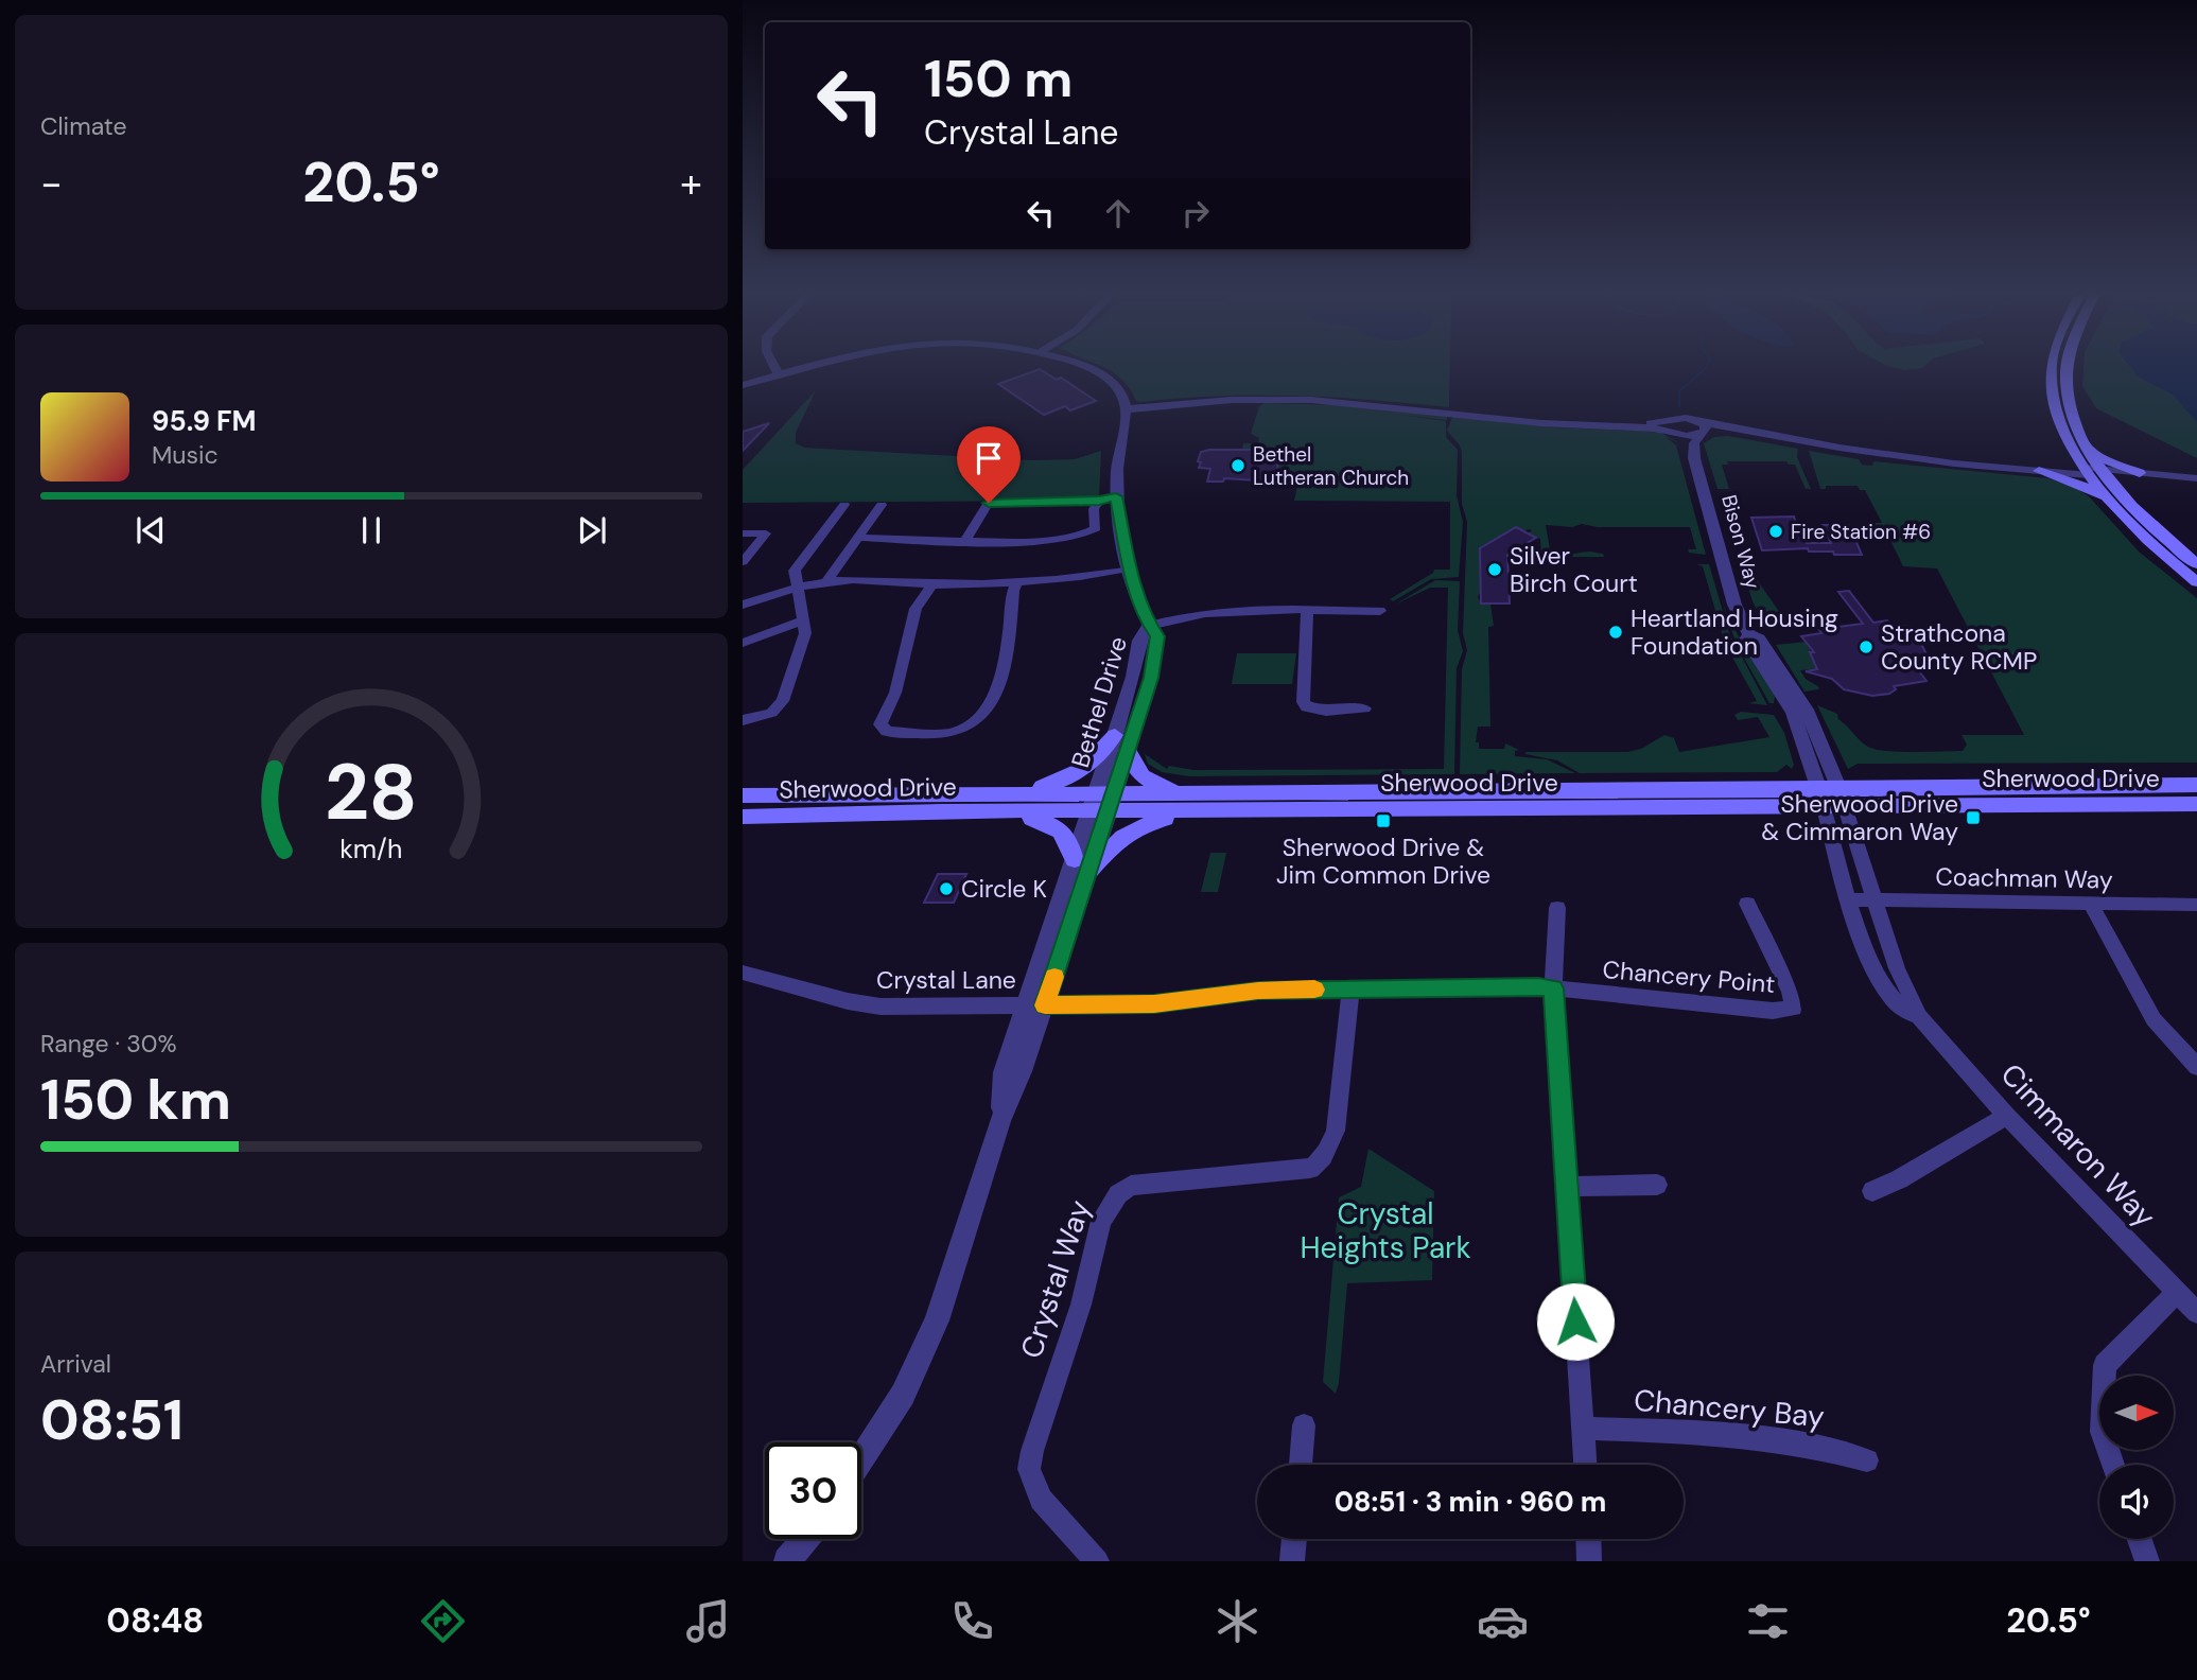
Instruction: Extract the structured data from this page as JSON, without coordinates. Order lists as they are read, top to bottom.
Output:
{
  "streets": {
    "main road": ["Sherwood Drive"],
    "street": [
      "Bison Way",
      "Bethel Drive",
      "Coachman Way",
      "Chancery Point",
      "Crystal Lane",
      "Cimmaron Way",
      "Crystal Way",
      "Chancery Bay"
    ]
  },
  "crossings": [
    ["Bison Way", "Sherwood Drive"],
    ["Bison Way", "Cimmaron Way"],
    ["Bethel Drive", "Sherwood Drive"],
    ["Bethel Drive", "Crystal Lane"],
    ["Sherwood Drive", "Cimmaron Way"],
    ["Coachman Way", "Cimmaron Way"],
    ["Chancery Point", "Crystal Lane"],
    ["Crystal Lane", "Crystal Way"]
  ],
  "parks": ["Crystal Heights Park"],
  "places": {
    "other": [
      "Bethel Lutheran Church",
      "Fire Station #6",
      "Silver Birch Court",
      "Heartland Housing Foundation",
      "Strathcona County RCMP",
      "Circle K"
    ],
    "transit": ["Sherwood Drive & Cimmaron Way", "Sherwood Drive & Jim Common Drive"]
  },
  "north": "right",
  "page": {
    "tile": [
      "Climate",
      ["Range · 30%", "150 km"],
      ["Arrival", "08:51"]
    ],
    "turn": ["150 m", "Crystal Lane"],
    "heat": ["−", "20.5°", "+"],
    "song": ["95.9 FM", "Music"],
    "limit": "30",
    "trip": "08:51 · 3 min · 960 m",
    "tabs": ["08:48", "20.5°"],
    "gauge": ["28", "km/h"]
  }
}
